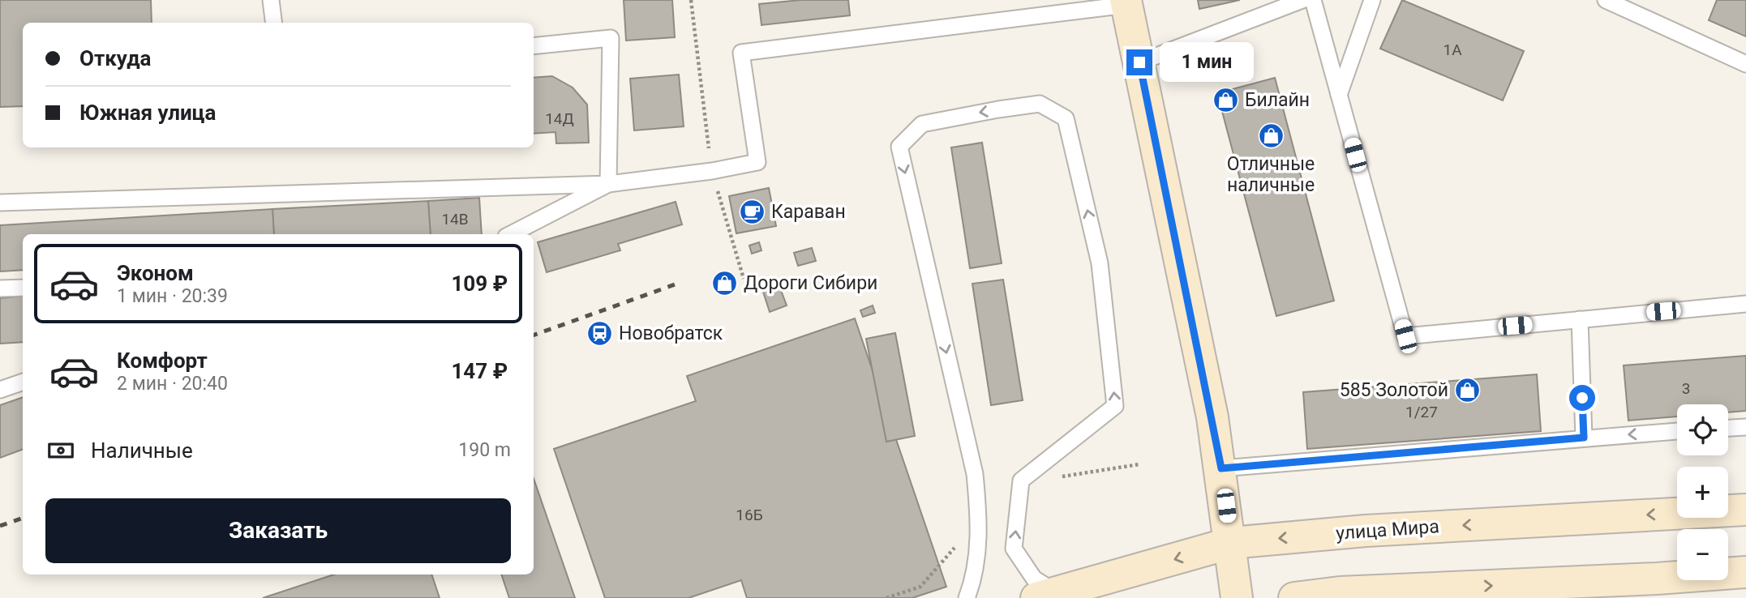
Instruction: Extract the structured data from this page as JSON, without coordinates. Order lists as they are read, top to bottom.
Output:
{
  "streets": {
    "street": ["улица Мира"]
  },
  "places": {
    "shop": [
      "Билайн",
      "Отличные наличные",
      "Дороги Сибири",
      "585 Золотой"
    ],
    "cafe": ["Караван"],
    "station": ["Новобратск"]
  },
  "house_numbers": [
    "1А",
    "14Д",
    "14В",
    "3",
    "1/27",
    "16Б"
  ],
  "page": {
    "banner": ["Откуда", "Южная улица"],
    "bubble": "1 мин",
    "list": [
      {
        "name": "Эконом",
        "note": "1 мин · 20:39",
        "value": "109 ₽"
      },
      {
        "name": "Комфорт",
        "note": "2 мин · 20:40",
        "value": "147 ₽"
      }
    ],
    "map_buttons": ["+", "−"],
    "pay": ["Наличные", "190 m"],
    "buttons": "Заказать"
  }
}
